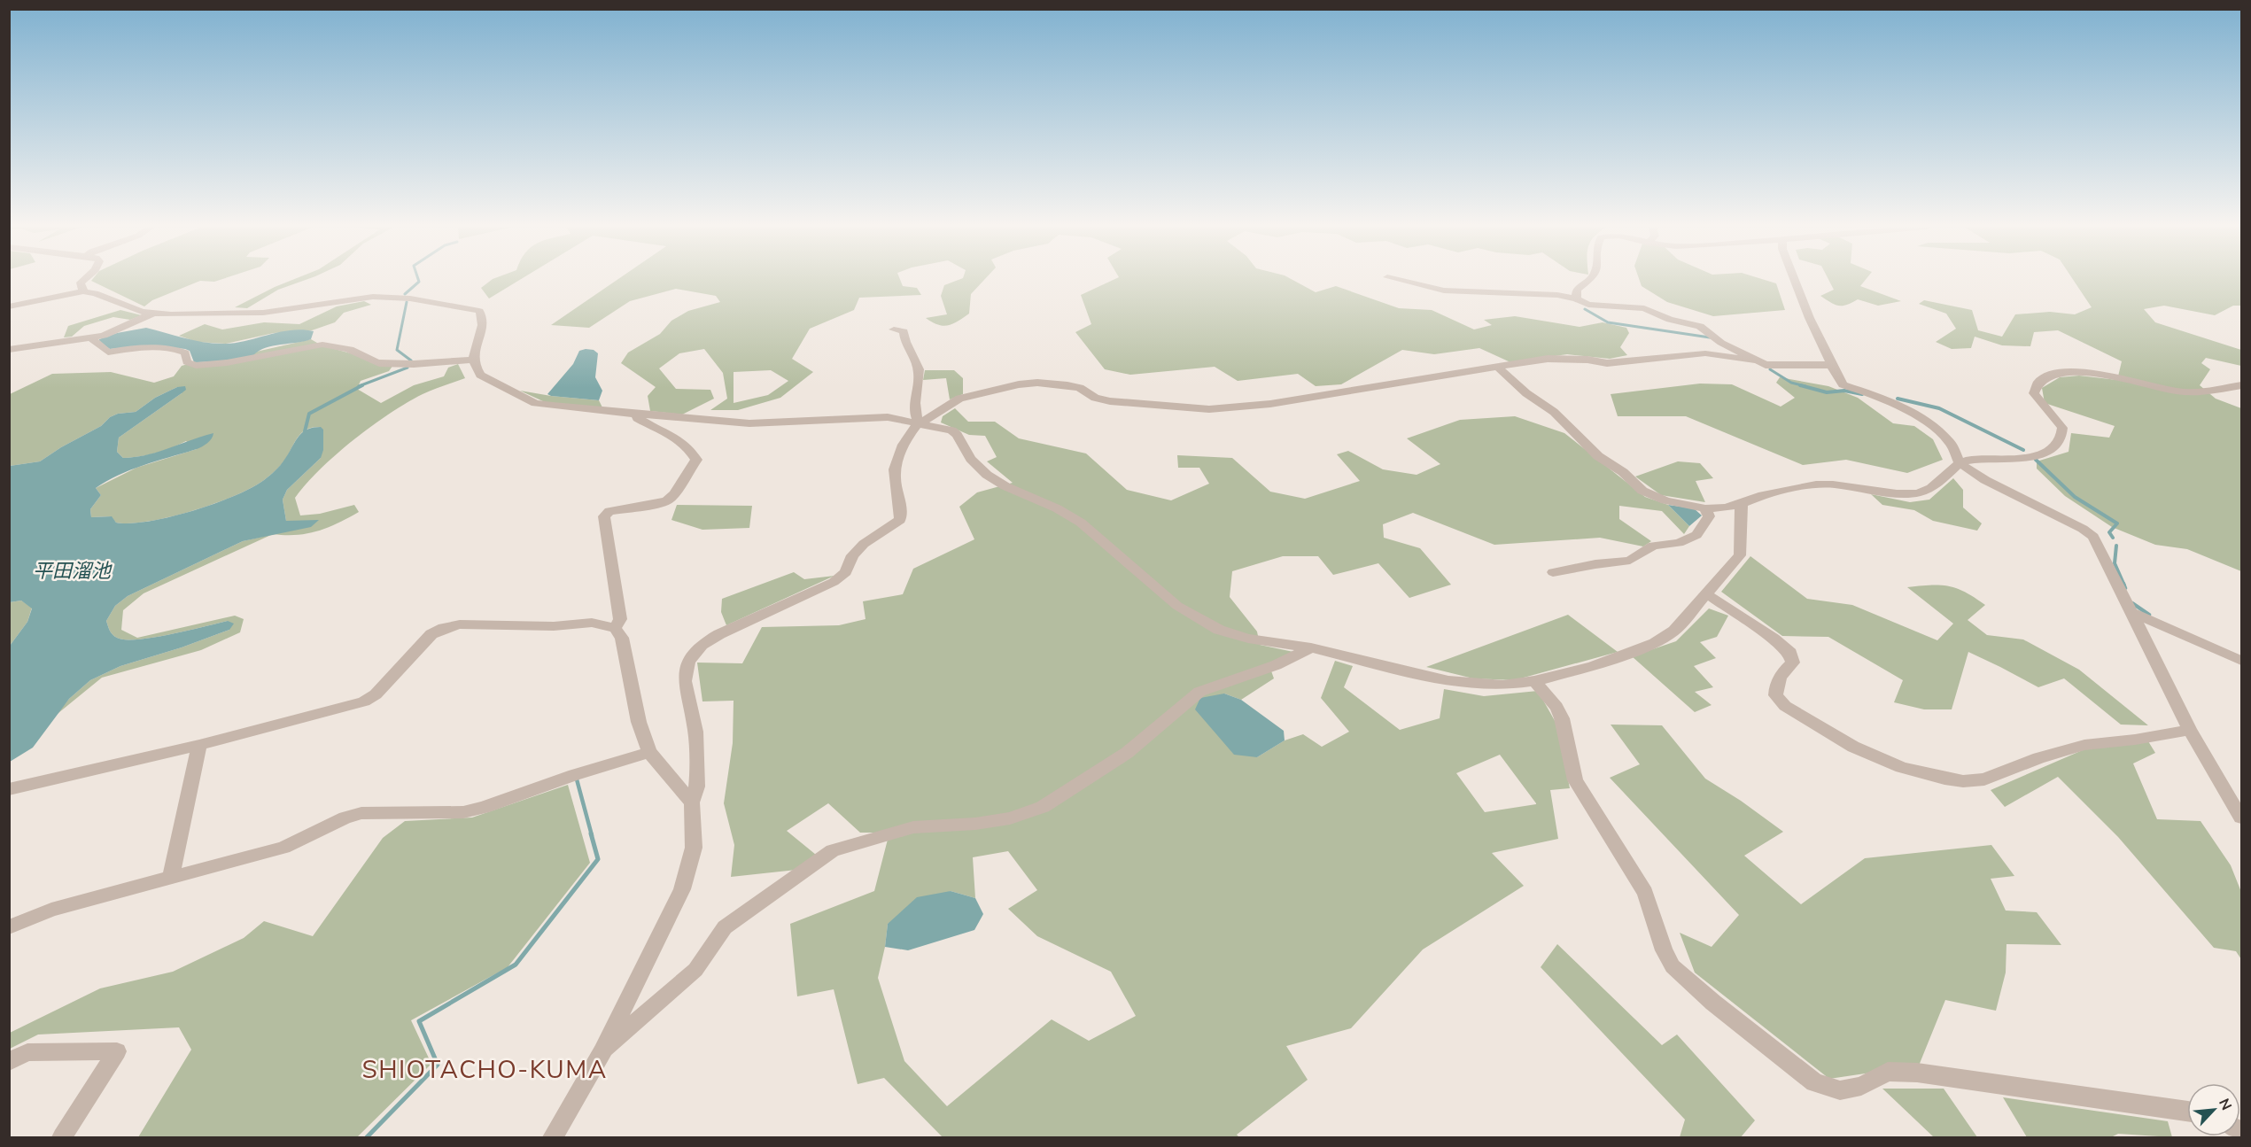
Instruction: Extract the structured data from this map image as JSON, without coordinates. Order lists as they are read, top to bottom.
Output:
{
  "districts": ["SHIOTACHO-KUMA"],
  "water": ["平田溜池"],
  "north": "top right"
}
